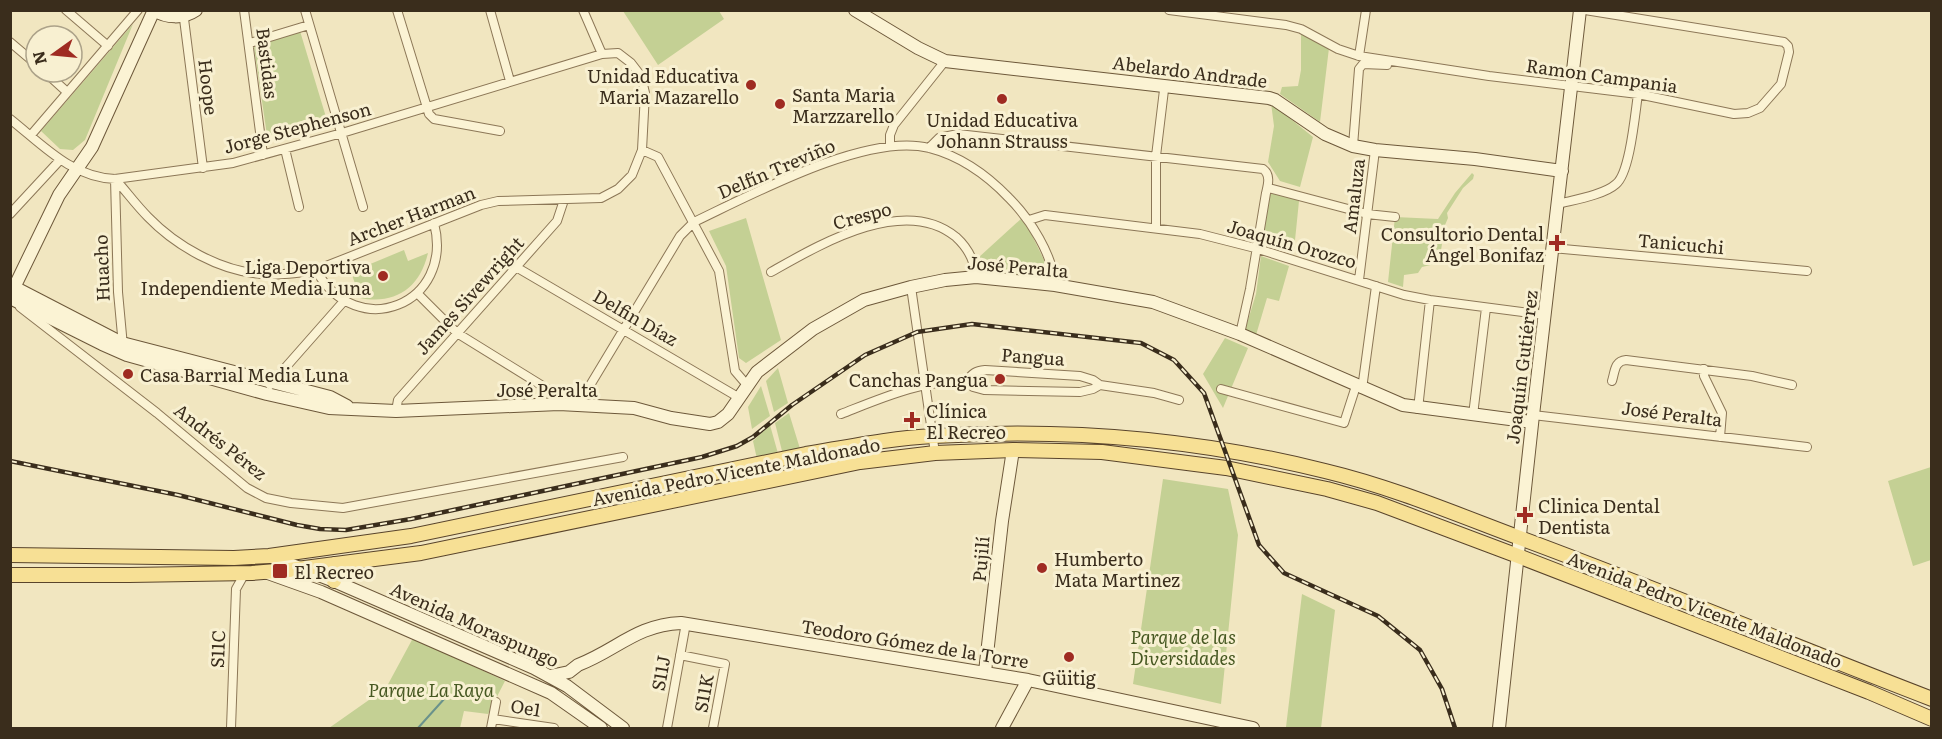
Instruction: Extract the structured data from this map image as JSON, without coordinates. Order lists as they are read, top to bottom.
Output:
{
  "streets": {
    "main road": ["Avenida Pedro Vicente Maldonado"],
    "street": [
      "Bastidas",
      "Abelardo Andrade",
      "Ramon Campania",
      "Hoope",
      "Jorge Stephenson",
      "Delfín Treviño",
      "Amaluza",
      "Archer Harman",
      "Crespo",
      "Joaquín Orozco",
      "Tanicuchi",
      "José Peralta",
      "Huacho",
      "James Sivewright",
      "Delfin Díaz",
      "Pangua",
      "Joaquín Gutiérrez",
      "Andrés Pérez",
      "Pujilí",
      "Avenida Moraspungo",
      "Teodoro Gómez de la Torre",
      "S11C",
      "S11J",
      "S11K",
      "Oe1"
    ]
  },
  "crossings": [
    ["Bastidas", "Jorge Stephenson"],
    ["Abelardo Andrade", "Amaluza"],
    ["Abelardo Andrade", "Joaquín Gutiérrez"],
    ["Ramon Campania", "Amaluza"],
    ["Ramon Campania", "Joaquín Gutiérrez"],
    ["Hoope", "Jorge Stephenson"],
    ["Jorge Stephenson", "Archer Harman"],
    ["Jorge Stephenson", "Huacho"],
    ["Delfín Treviño", "Joaquín Orozco"],
    ["Delfín Treviño", "José Peralta"],
    ["Delfín Treviño", "Delfin Díaz"],
    ["Amaluza", "Joaquín Orozco"],
    ["Archer Harman", "Huacho"],
    ["Archer Harman", "James Sivewright"],
    ["Crespo", "José Peralta"],
    ["Joaquín Orozco", "Joaquín Gutiérrez"],
    ["Tanicuchi", "Joaquín Gutiérrez"],
    ["José Peralta", "Huacho"],
    ["José Peralta", "James Sivewright"],
    ["José Peralta", "Delfin Díaz"],
    ["José Peralta", "Joaquín Gutiérrez"],
    ["José Peralta", "Andrés Pérez"],
    ["James Sivewright", "Delfin Díaz"],
    ["Joaquín Gutiérrez", "Avenida Pedro Vicente Maldonado"],
    ["Avenida Pedro Vicente Maldonado", "Pujilí"],
    ["Avenida Pedro Vicente Maldonado", "Avenida Moraspungo"],
    ["Avenida Pedro Vicente Maldonado", "S11C"],
    ["Pujilí", "Teodoro Gómez de la Torre"],
    ["Avenida Moraspungo", "Teodoro Gómez de la Torre"],
    ["Teodoro Gómez de la Torre", "S11J"],
    ["S11J", "S11K"]
  ],
  "parks": ["Parque de las Diversidades", "Parque La Raya"],
  "places": {
    "other": [
      "Unidad Educativa Maria Mazarello",
      "Unidad Educativa Johann Strauss",
      "Santa Maria Marzzarello",
      "Liga Deportiva Independiente Media Luna",
      "Casa Barrial Media Luna",
      "Canchas Pangua",
      "Humberto Mata Martinez",
      "Güitig"
    ],
    "health": ["Consultorio Dental Ángel Bonifaz", "Clínica El Recreo", "Clinica Dental Dentista"],
    "transit": ["El Recreo"]
  },
  "north": "left"
}
